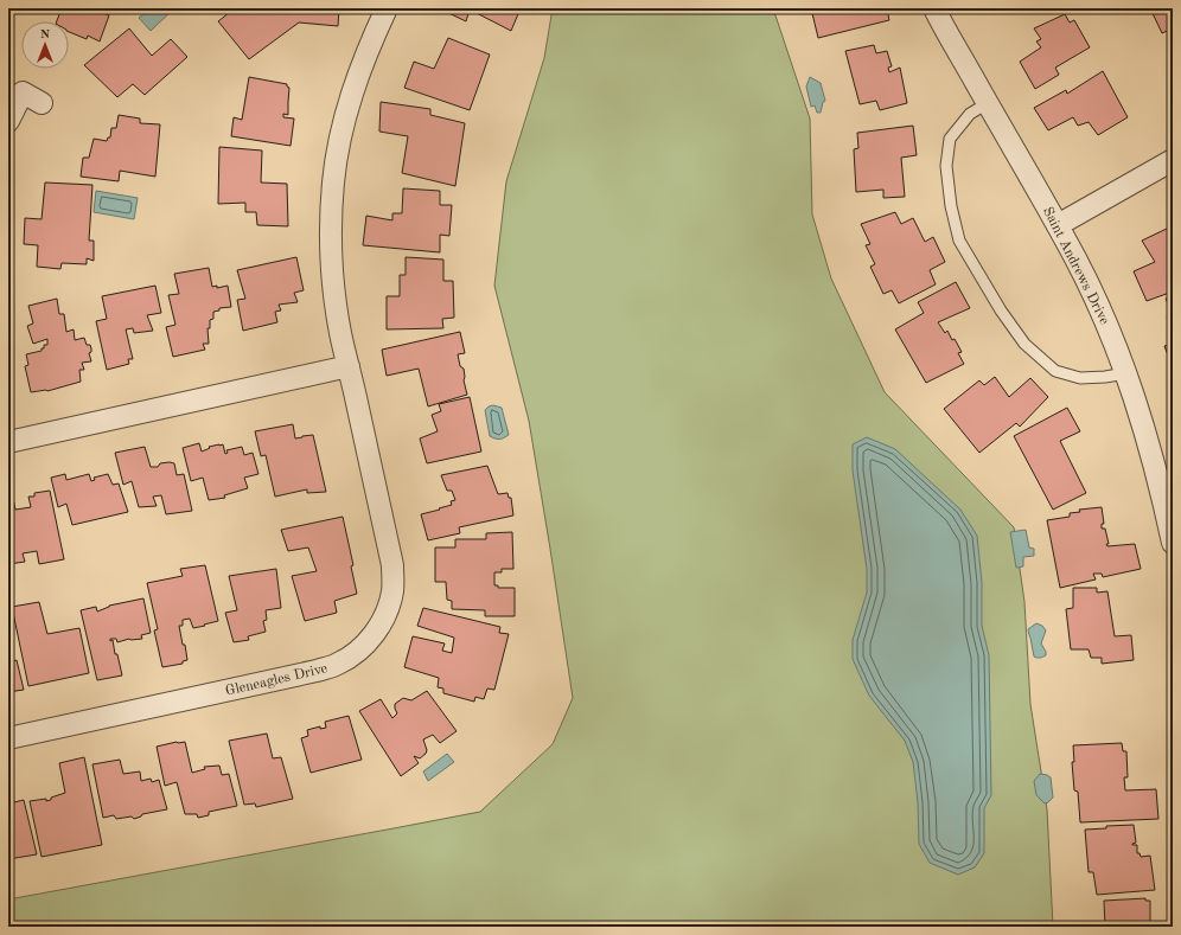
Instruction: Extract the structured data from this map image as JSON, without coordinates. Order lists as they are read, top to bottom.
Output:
{
  "streets": {
    "street": ["Saint Andrews Drive", "Gleneagles Drive"]
  },
  "north": "top"
}
